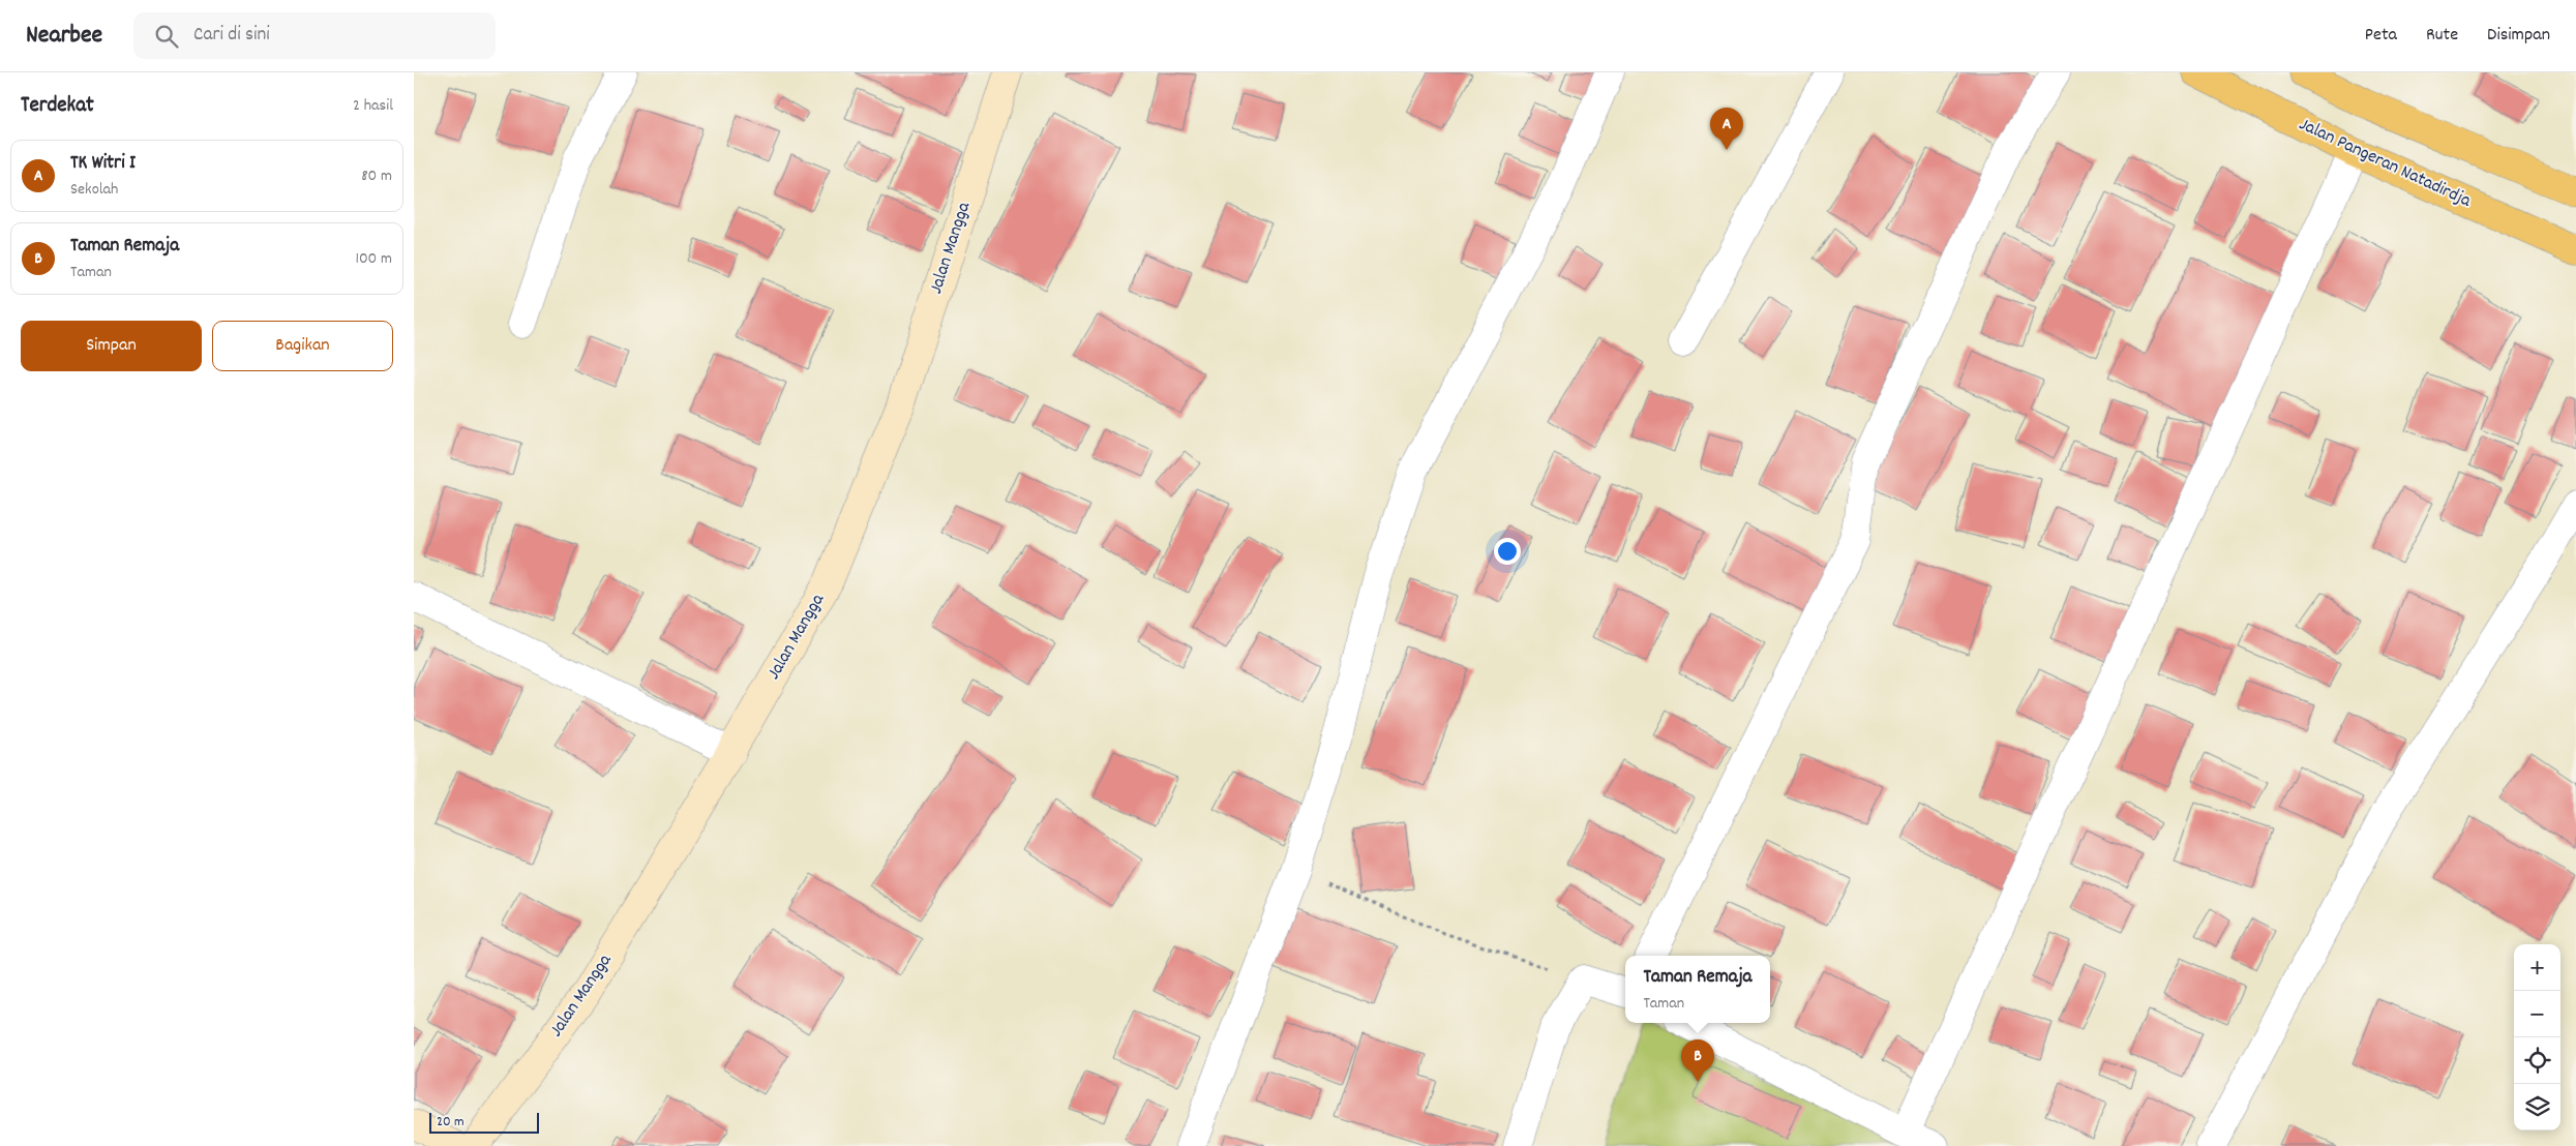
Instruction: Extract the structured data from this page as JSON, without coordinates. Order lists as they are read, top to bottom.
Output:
{
  "streets": {
    "main road": ["Jalan Pangeran Natadirdja"],
    "street": ["Jalan Mangga"]
  },
  "scale_bar": "20 m",
  "page": {
    "header": "Nearbee",
    "search": "Cari di sini",
    "nav": ["Peta", "Rute", "Disimpan"],
    "heading": ["Terdekat", "2 hasil"],
    "pins": ["A", "B"],
    "list": [
      {
        "mark": "A",
        "name": "TK Witri I",
        "note": "Sekolah",
        "value": "80 m"
      },
      {
        "mark": "B",
        "name": "Taman Remaja",
        "note": "Taman",
        "value": "100 m"
      }
    ],
    "buttons": ["Simpan", "Bagikan"],
    "map_buttons": ["+", "−"],
    "popup": ["Taman Remaja", "Taman"],
    "scale": "20 m"
  }
}
